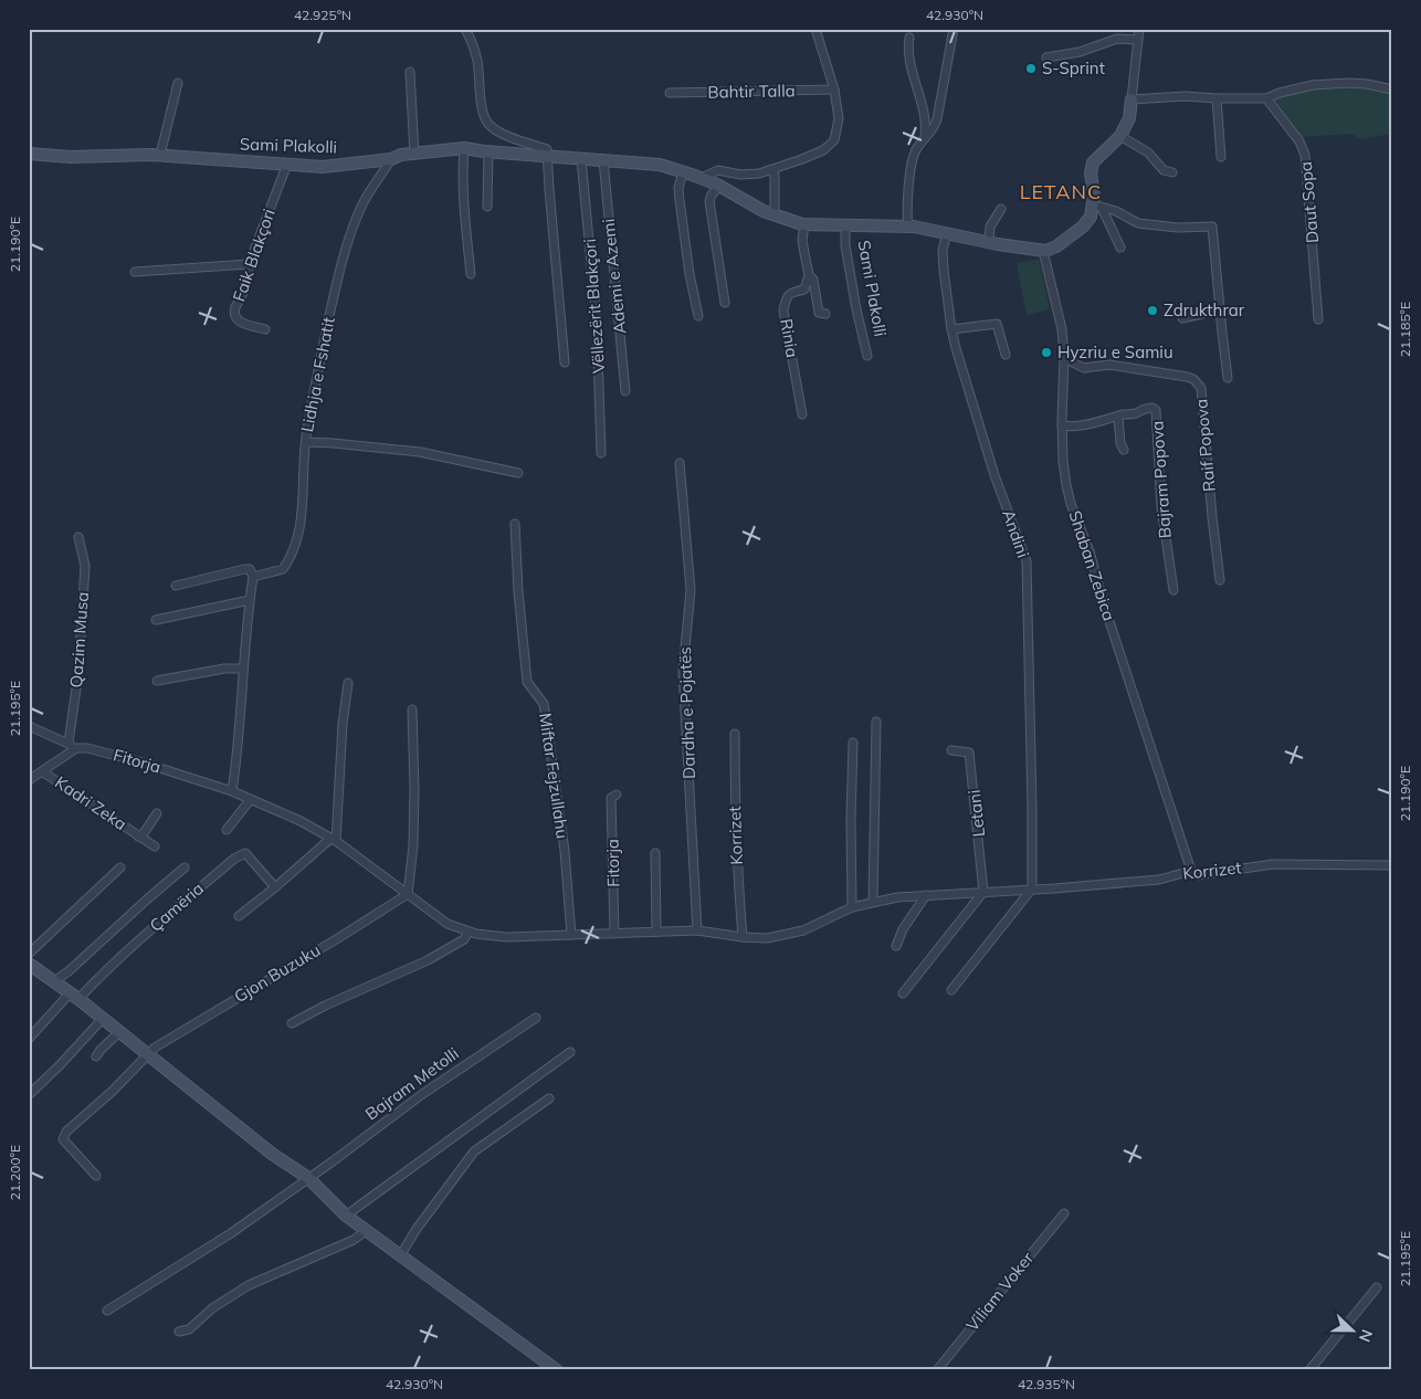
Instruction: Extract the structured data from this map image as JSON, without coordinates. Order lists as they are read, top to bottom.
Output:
{
  "streets": {
    "street": [
      "Bahtir Talla",
      "Sami Plakolli",
      "Daut Sopa",
      "Faik Blakçori",
      "Ademi e Azemi",
      "Vëllezërit Blakçori",
      "Rinia",
      "Lidhja e Fshatit",
      "Raif Popova",
      "Bajram Popova",
      "Andini",
      "Shaban Zebica",
      "Qazim Musa",
      "Dardha e Pojatës",
      "Fitorja",
      "Miftar Fejzullahu",
      "Kadri Zeka",
      "Letani",
      "Korrizet",
      "Çamëria",
      "Gjon Buzuku",
      "Bajram Metolli",
      "Viliam Voker"
    ]
  },
  "crossings": [
    ["Sami Plakolli", "Faik Blakçori"],
    ["Sami Plakolli", "Ademi e Azemi"],
    ["Sami Plakolli", "Vëllezërit Blakçori"],
    ["Sami Plakolli", "Rinia"],
    ["Sami Plakolli", "Lidhja e Fshatit"],
    ["Sami Plakolli", "Andini"],
    ["Sami Plakolli", "Shaban Zebica"],
    ["Raif Popova", "Shaban Zebica"],
    ["Bajram Popova", "Shaban Zebica"],
    ["Andini", "Korrizet"],
    ["Shaban Zebica", "Korrizet"],
    ["Dardha e Pojatës", "Fitorja"],
    ["Dardha e Pojatës", "Korrizet"],
    ["Fitorja", "Miftar Fejzullahu"],
    ["Fitorja", "Korrizet"],
    ["Fitorja", "Gjon Buzuku"],
    ["Letani", "Korrizet"]
  ],
  "districts": ["LETANC"],
  "places": ["S-Sprint", "Zdrukthrar", "Hyzriu e Samiu"],
  "north": "right",
  "coordinates": [
    "42.925°N",
    "42.930°N",
    "21.190°E",
    "21.185°E",
    "21.195°E",
    "21.200°E",
    "42.935°N"
  ]
}
